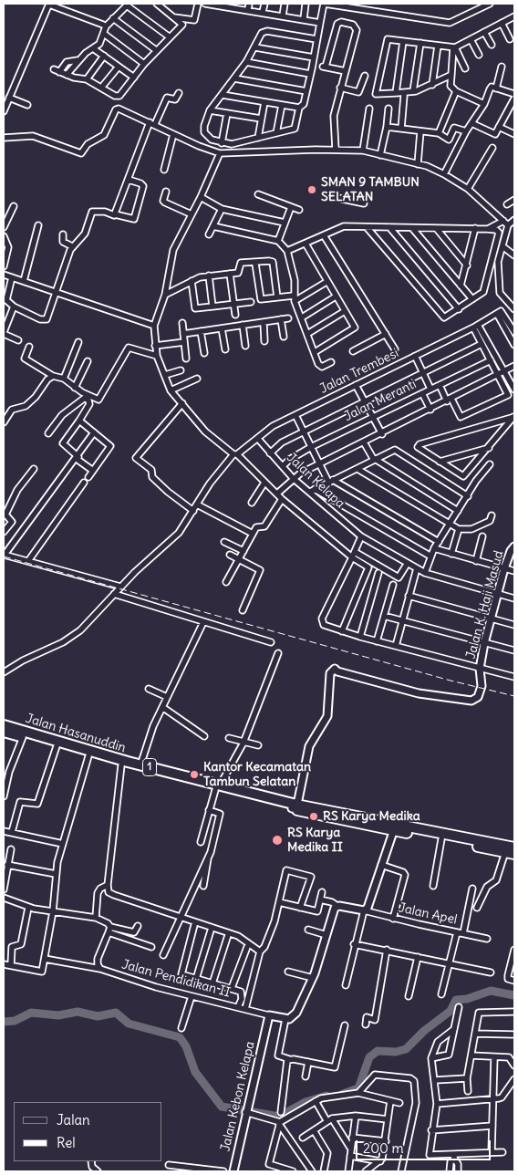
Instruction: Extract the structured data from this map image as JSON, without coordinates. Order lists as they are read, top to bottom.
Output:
{
  "streets": {
    "highway": ["Jalan Hasanuddin", "1"],
    "street": [
      "Jalan Trembesi",
      "Jalan Meranti",
      "Jalan Kelapa",
      "Jalan K. Haji Masud",
      "Jalan Apel",
      "Jalan Pendidikan II",
      "Jalan Kebon Kelapa"
    ]
  },
  "crossings": [
    ["Jalan Trembesi", "Jalan Kelapa"],
    ["Jalan Meranti", "Jalan Kelapa"],
    ["Jalan Kelapa", "Jalan K. Haji Masud"],
    ["Jalan K. Haji Masud", "Jalan Hasanuddin"],
    ["Jalan Pendidikan II", "Jalan Kebon Kelapa"]
  ],
  "places": [
    "SMAN 9 TAMBUN SELATAN",
    "Kantor Kecamatan Tambun Selatan",
    "RS Karya Medika",
    "RS Karya Medika II"
  ],
  "legend": ["Jalan", "Rel"],
  "scale_bar": "200 m"
}
